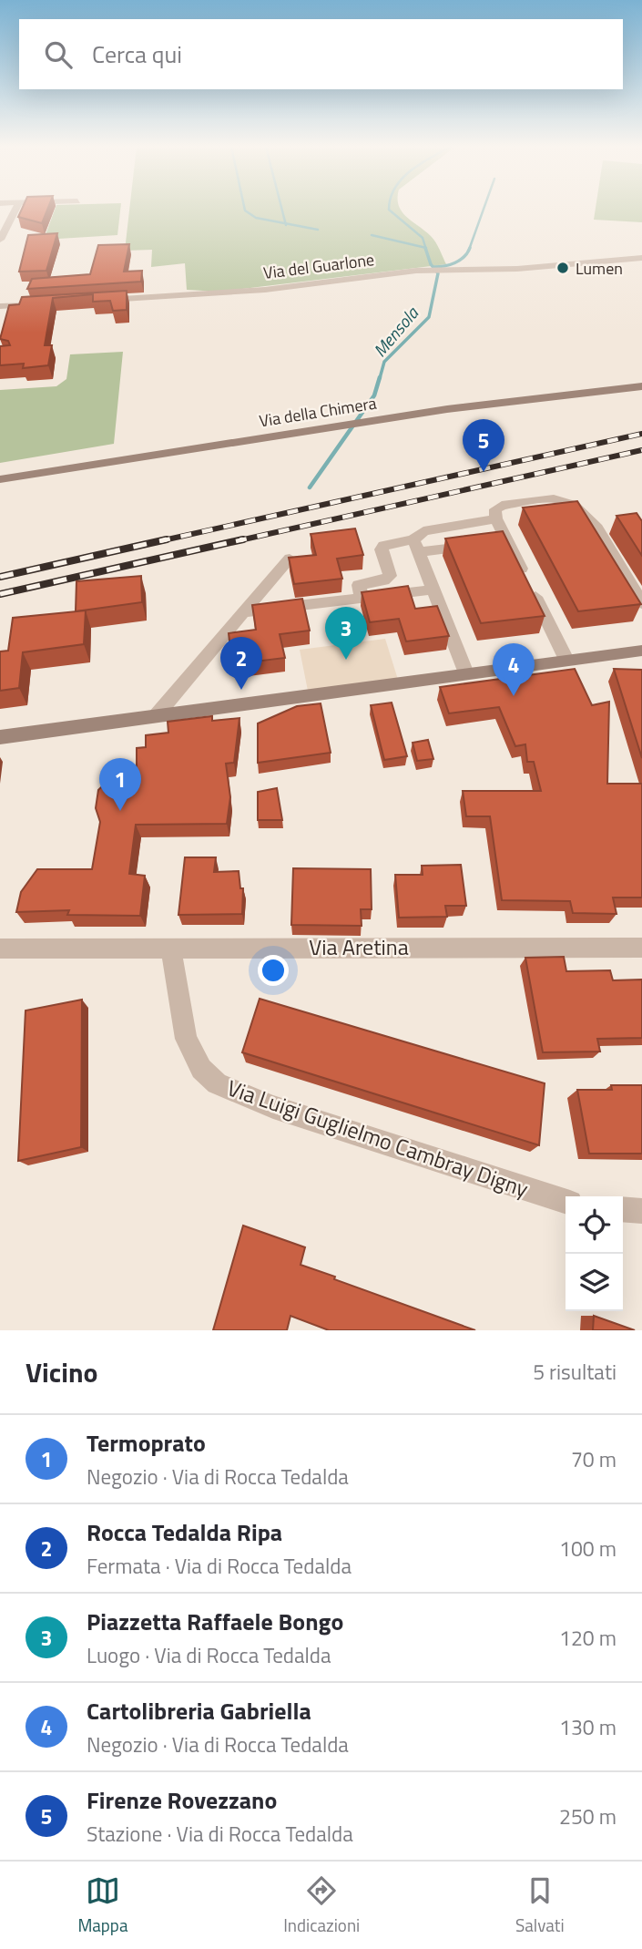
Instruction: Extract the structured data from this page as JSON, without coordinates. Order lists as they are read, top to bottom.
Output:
{
  "streets": {
    "street": [
      "Via del Guarlone",
      "Via della Chimera",
      "Via Aretina",
      "Via Luigi Guglielmo Cambray Digny"
    ]
  },
  "crossings": [
    ["Via Aretina", "Via Luigi Guglielmo Cambray Digny"]
  ],
  "water": ["Mensola"],
  "places": ["Lumen"],
  "page": {
    "search": "Cerca qui",
    "pins": [
      "5",
      "3",
      "2",
      "4",
      "1"
    ],
    "heading": ["Vicino", "5 risultati"],
    "list": [
      {
        "mark": "1",
        "name": "Termoprato",
        "note": "Negozio · Via di Rocca Tedalda",
        "value": "70 m"
      },
      {
        "mark": "2",
        "name": "Rocca Tedalda Ripa",
        "note": "Fermata · Via di Rocca Tedalda",
        "value": "100 m"
      },
      {
        "mark": "3",
        "name": "Piazzetta Raffaele Bongo",
        "note": "Luogo · Via di Rocca Tedalda",
        "value": "120 m"
      },
      {
        "mark": "4",
        "name": "Cartolibreria Gabriella",
        "note": "Negozio · Via di Rocca Tedalda",
        "value": "130 m"
      },
      {
        "mark": "5",
        "name": "Firenze Rovezzano",
        "note": "Stazione · Via di Rocca Tedalda",
        "value": "250 m"
      }
    ],
    "nav": ["Mappa", "Indicazioni", "Salvati"]
  }
}
